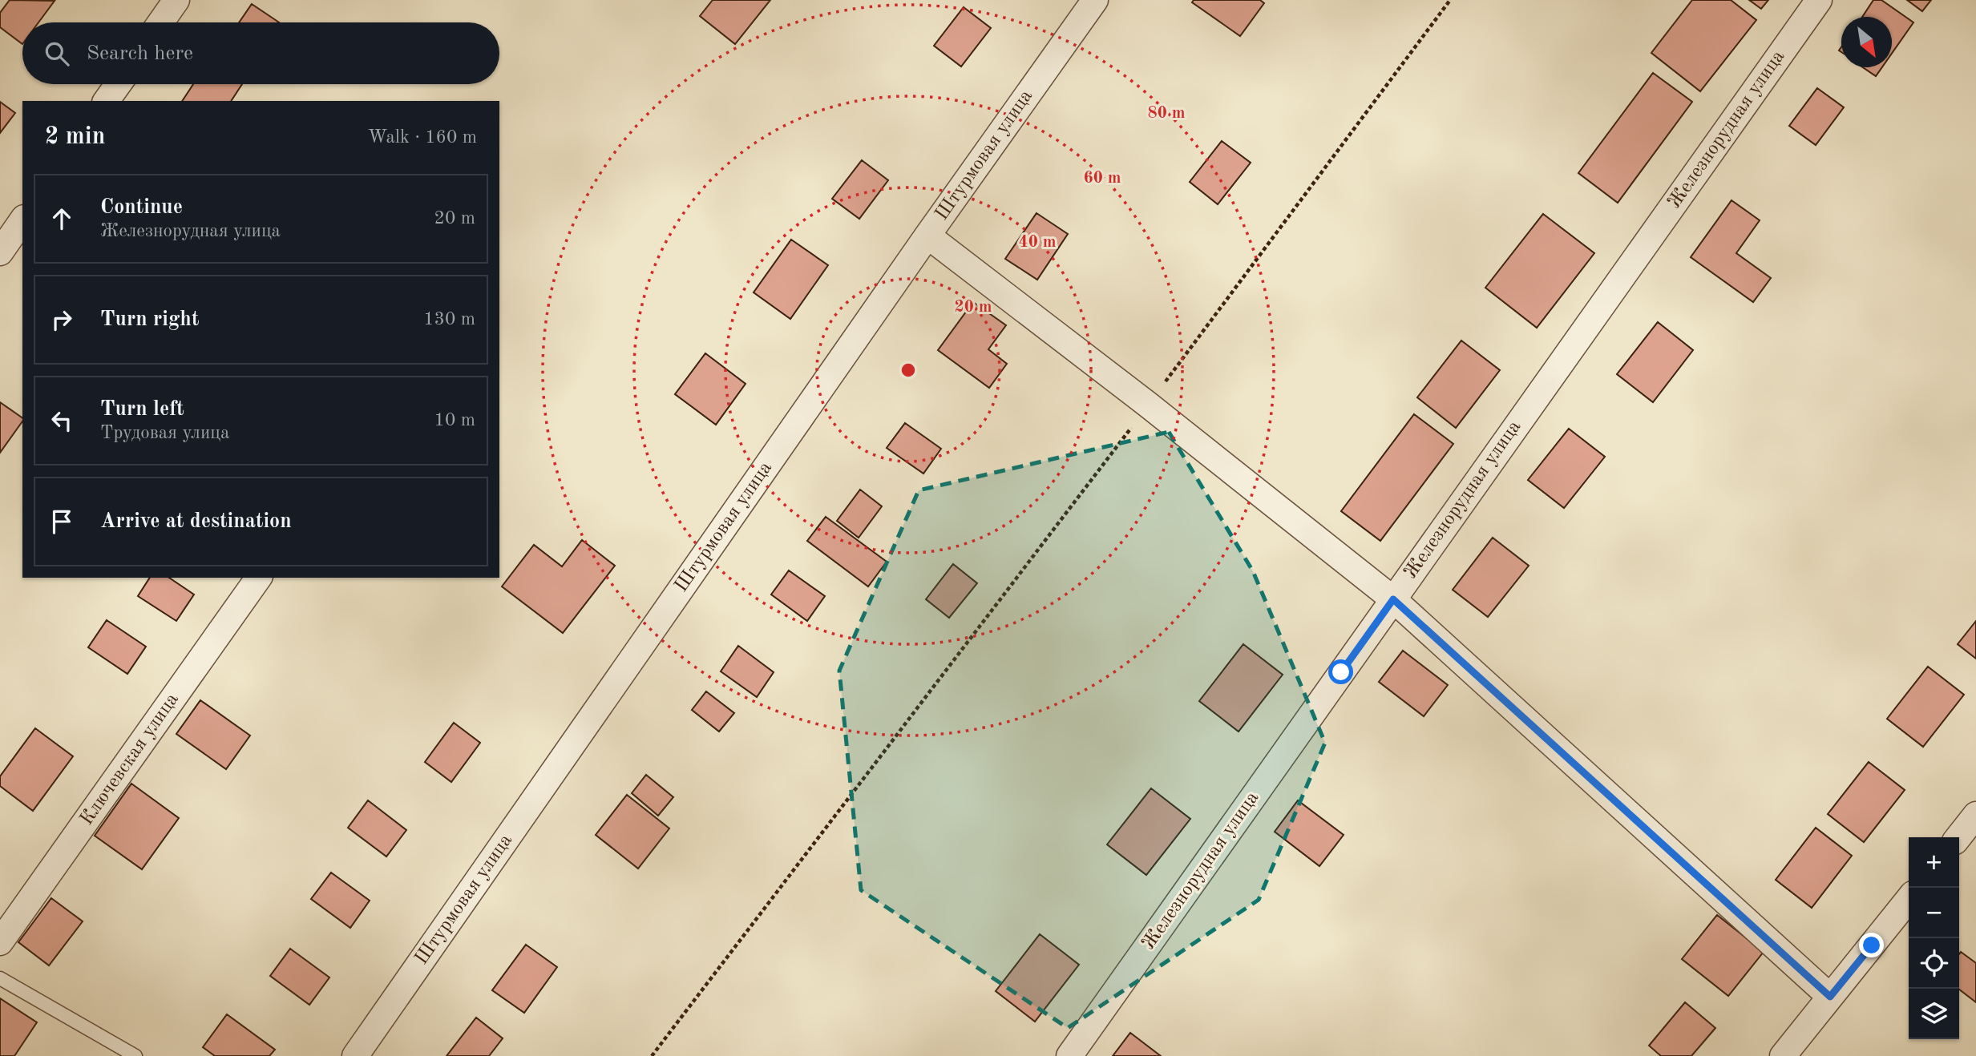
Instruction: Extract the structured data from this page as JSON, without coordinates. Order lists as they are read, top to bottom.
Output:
{
  "streets": {
    "street": ["Железнорудная улица", "Штурмовая улица", "Ключевская улица"]
  },
  "north": "bottom right",
  "page": {
    "search": "Search here",
    "heading": ["2 min", "Walk · 160 m"],
    "list": [
      ["Continue", "Железнорудная улица", "20 m"],
      ["Turn right", "130 m"],
      ["Turn left", "Трудовая улица", "10 m"],
      "Arrive at destination"
    ],
    "map_buttons": ["+", "−"]
  },
  "rings": [
    "80 m",
    "60 m",
    "40 m",
    "20 m"
  ]
}
